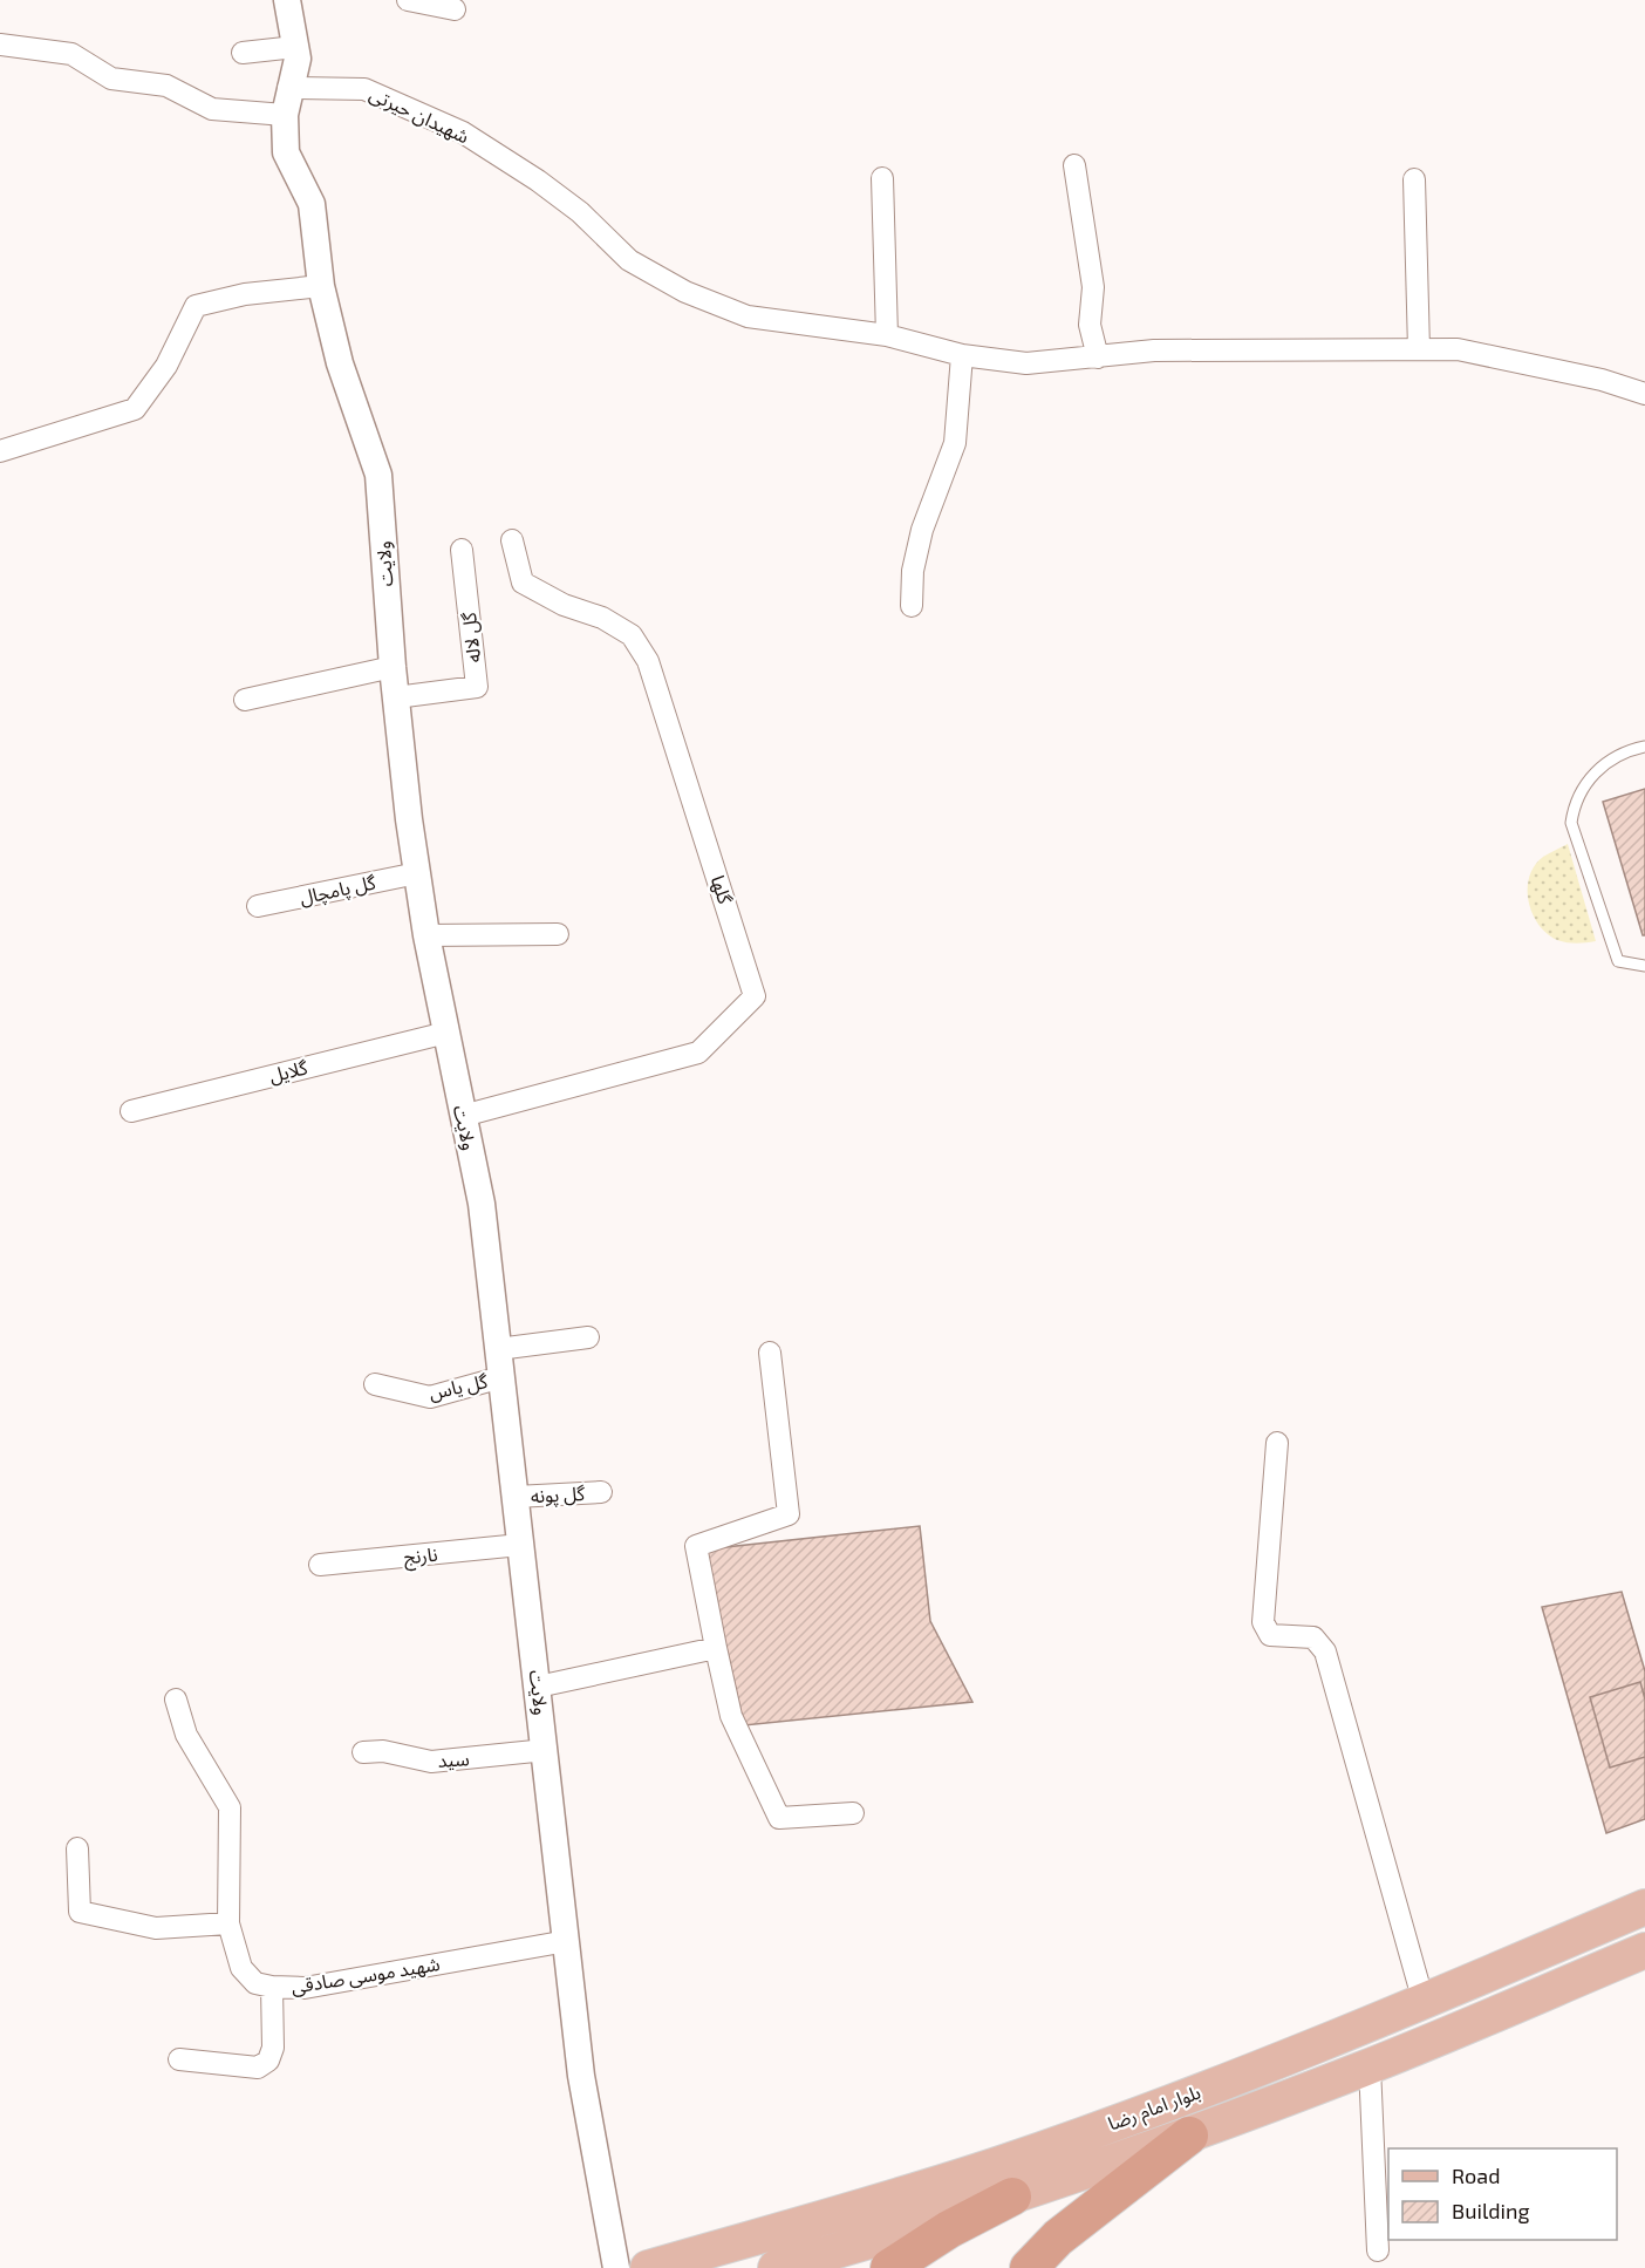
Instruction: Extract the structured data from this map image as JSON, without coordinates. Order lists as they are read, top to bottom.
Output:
{
  "streets": {
    "main road": ["بلوار امام رضا"],
    "street": [
      "شهیدان حیرتی",
      "ولایت",
      "گل لاله",
      "گل پامچال",
      "گلها",
      "گلایل",
      "گل یاس",
      "گل پونه",
      "نارنج",
      "سید",
      "شهید موسی صادقی"
    ]
  },
  "crossings": [
    ["شهیدان حیرتی", "ولایت"],
    ["ولایت", "گل لاله"],
    ["ولایت", "گل پامچال"],
    ["ولایت", "گلها"],
    ["ولایت", "گلایل"],
    ["ولایت", "گل یاس"],
    ["ولایت", "گل پونه"],
    ["ولایت", "نارنج"],
    ["ولایت", "سید"],
    ["ولایت", "شهید موسی صادقی"]
  ],
  "legend": ["Road", "Building"]
}
